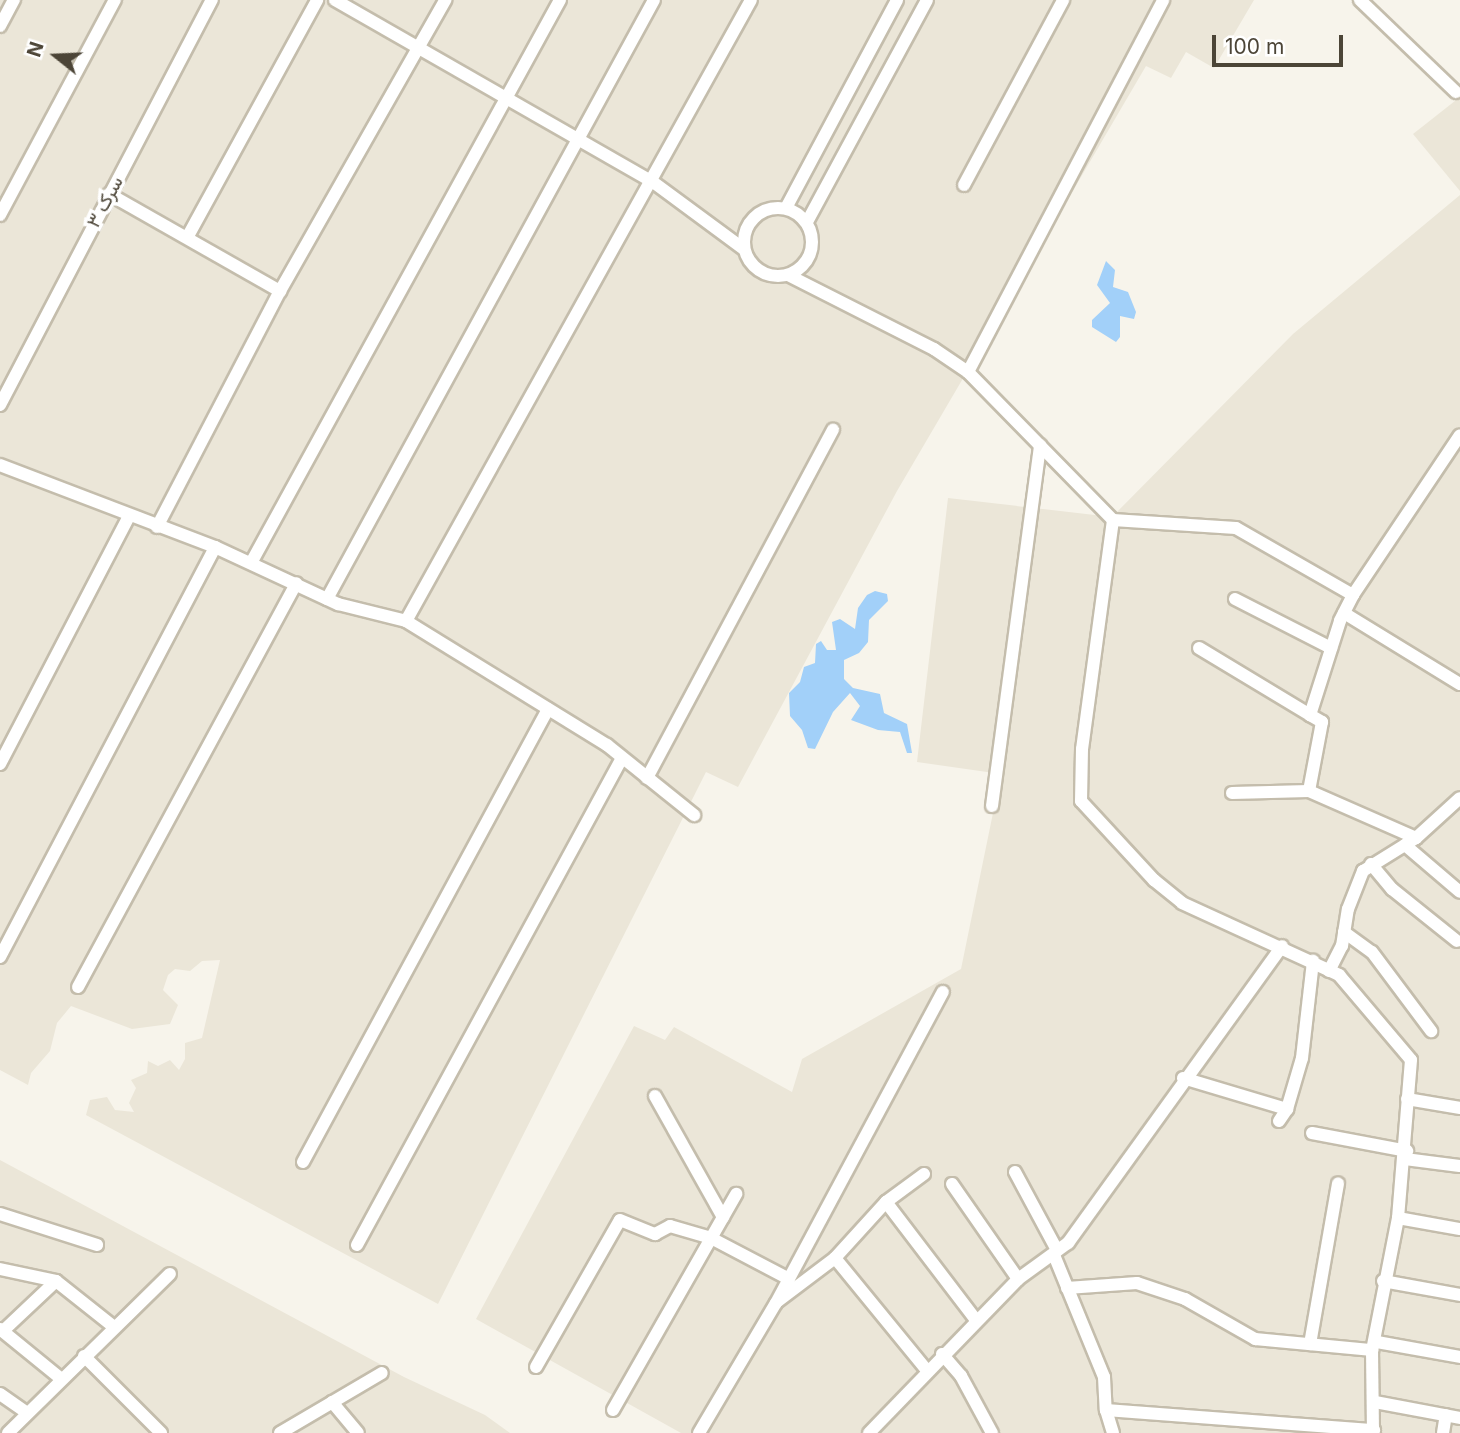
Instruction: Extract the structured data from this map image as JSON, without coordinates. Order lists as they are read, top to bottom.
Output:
{
  "streets": {
    "street": ["سرک ۳"]
  },
  "scale_bar": "100 m",
  "north": "left"
}
